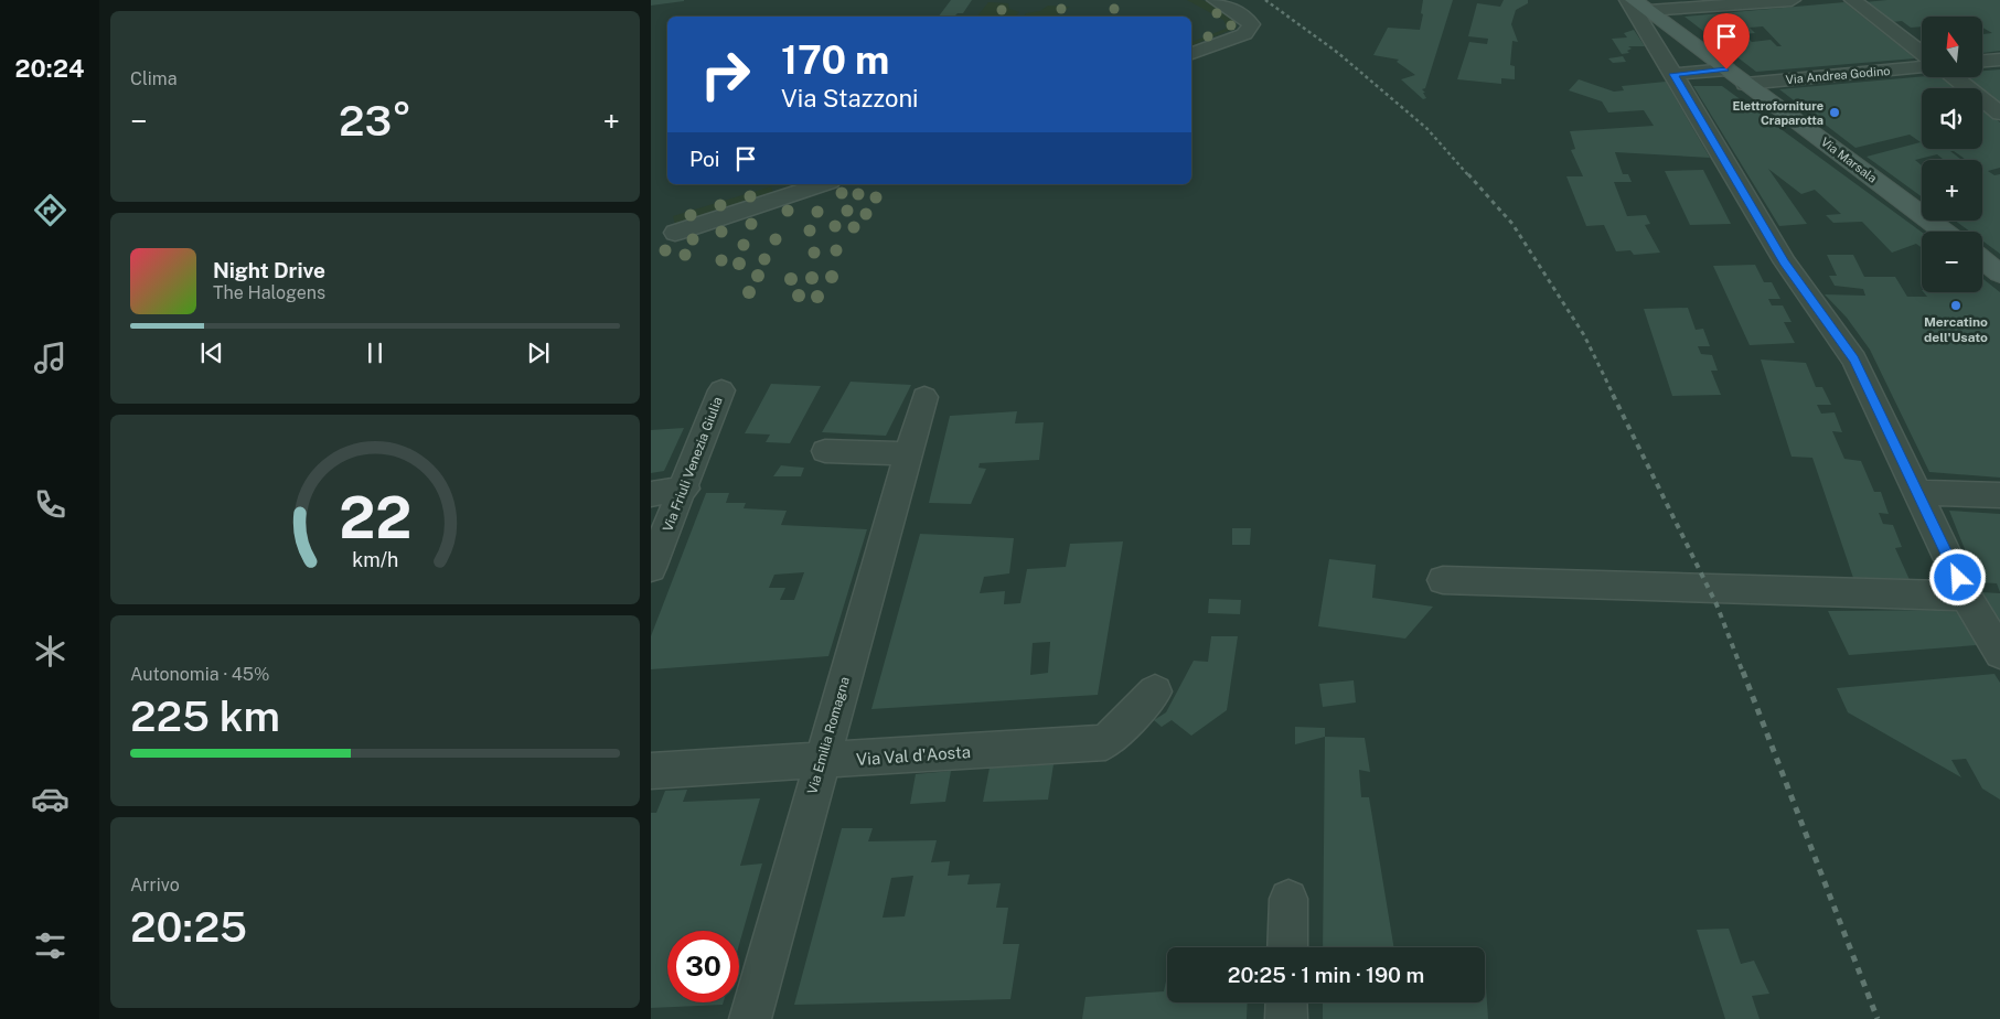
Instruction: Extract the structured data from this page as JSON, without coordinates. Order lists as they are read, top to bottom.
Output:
{
  "streets": {
    "main road": ["Via Marsala"],
    "street": [
      "Via Andrea Godino",
      "Via Friuli Venezia Giulia",
      "Via Emilia Romagna",
      "Via Val d'Aosta"
    ]
  },
  "crossings": [
    ["Via Andrea Godino", "Via Marsala"],
    ["Via Emilia Romagna", "Via Val d'Aosta"]
  ],
  "places": ["Elettroforniture Craparotta", "Mercatino dell'Usato"],
  "north": "top",
  "page": {
    "tabs": "20:24",
    "tile": [
      "Clima",
      ["Autonomia · 45%", "225 km"],
      ["Arrivo", "20:25"]
    ],
    "map_buttons": ["+", "−"],
    "turn": ["170 m", "Via Stazzoni"],
    "heat": ["−", "23°", "+"],
    "then": "Poi",
    "song": ["Night Drive", "The Halogens"],
    "limit": "30",
    "trip": "20:25 · 1 min · 190 m",
    "gauge": ["22", "km/h"]
  }
}
